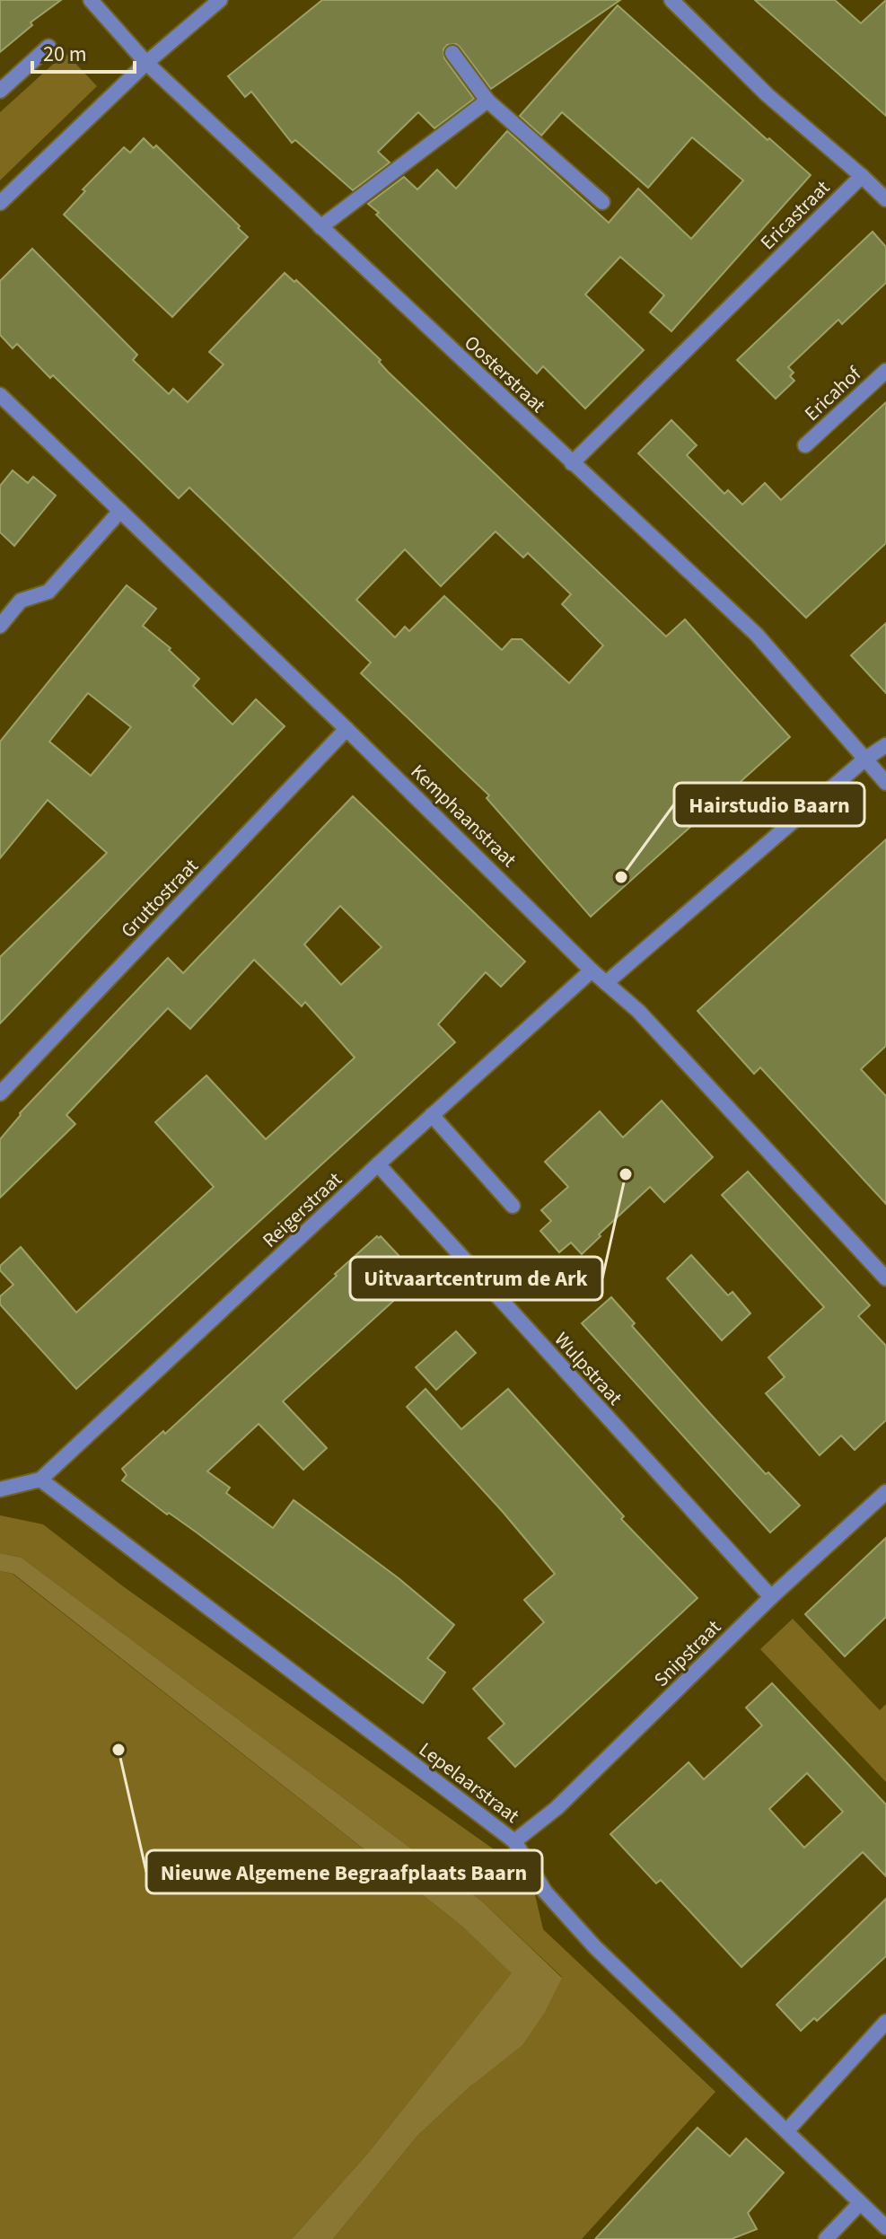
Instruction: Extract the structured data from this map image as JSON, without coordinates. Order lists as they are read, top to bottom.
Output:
{
  "streets": {
    "street": [
      "Ericastraat",
      "Oosterstraat",
      "Ericahof",
      "Kemphaanstraat",
      "Gruttostraat",
      "Reigerstraat",
      "Wulpstraat",
      "Snipstraat",
      "Lepelaarstraat"
    ]
  },
  "crossings": [
    ["Ericastraat", "Oosterstraat"],
    ["Kemphaanstraat", "Gruttostraat"],
    ["Kemphaanstraat", "Reigerstraat"],
    ["Reigerstraat", "Wulpstraat"],
    ["Reigerstraat", "Lepelaarstraat"],
    ["Wulpstraat", "Snipstraat"],
    ["Snipstraat", "Lepelaarstraat"]
  ],
  "places": ["Hairstudio Baarn", "Uitvaartcentrum de Ark", "Nieuwe Algemene Begraafplaats Baarn"],
  "scale_bar": "20 m"
}
